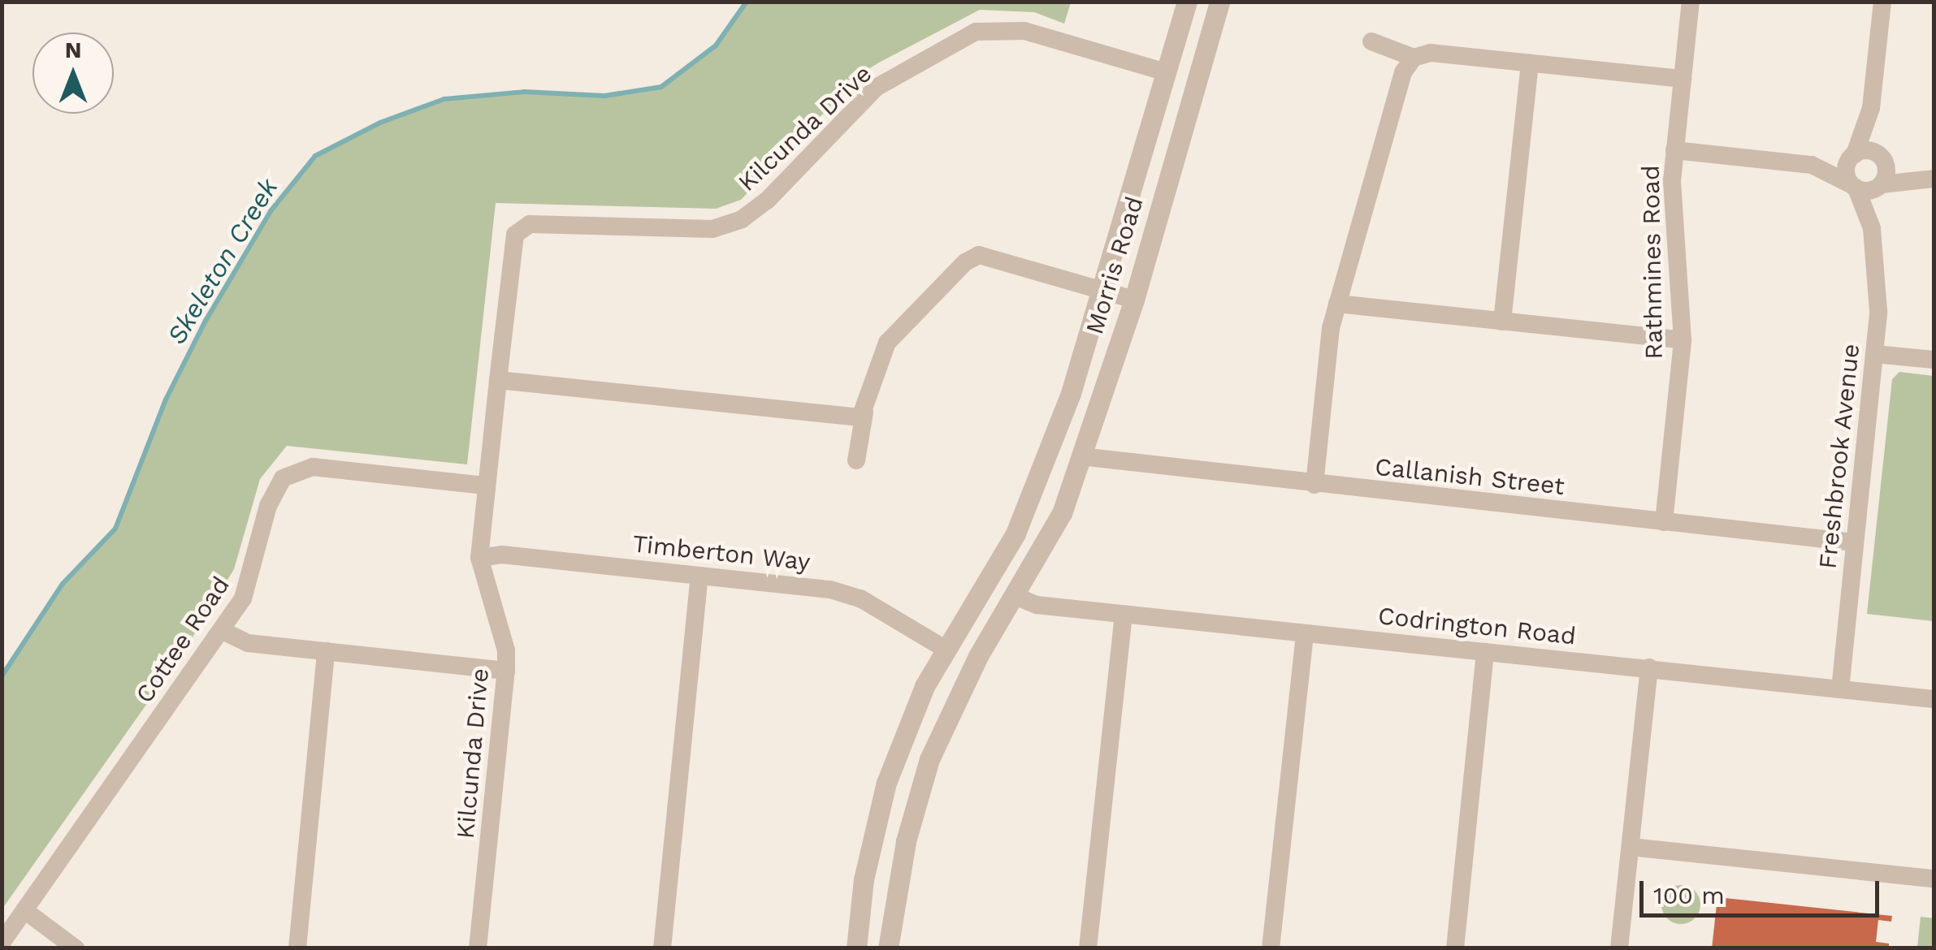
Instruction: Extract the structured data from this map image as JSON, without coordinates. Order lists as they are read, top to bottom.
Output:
{
  "streets": {
    "street": [
      "Kilcunda Drive",
      "Rathmines Road",
      "Morris Road",
      "Freshbrook Avenue",
      "Callanish Street",
      "Timberton Way",
      "Codrington Road",
      "Cottee Road"
    ]
  },
  "crossings": [
    ["Kilcunda Drive", "Morris Road"],
    ["Kilcunda Drive", "Timberton Way"],
    ["Kilcunda Drive", "Cottee Road"],
    ["Rathmines Road", "Callanish Street"],
    ["Morris Road", "Callanish Street"],
    ["Morris Road", "Timberton Way"],
    ["Morris Road", "Codrington Road"],
    ["Freshbrook Avenue", "Callanish Street"],
    ["Freshbrook Avenue", "Codrington Road"]
  ],
  "water": ["Skeleton Creek"],
  "scale_bar": "100 m",
  "north": "top"
}
